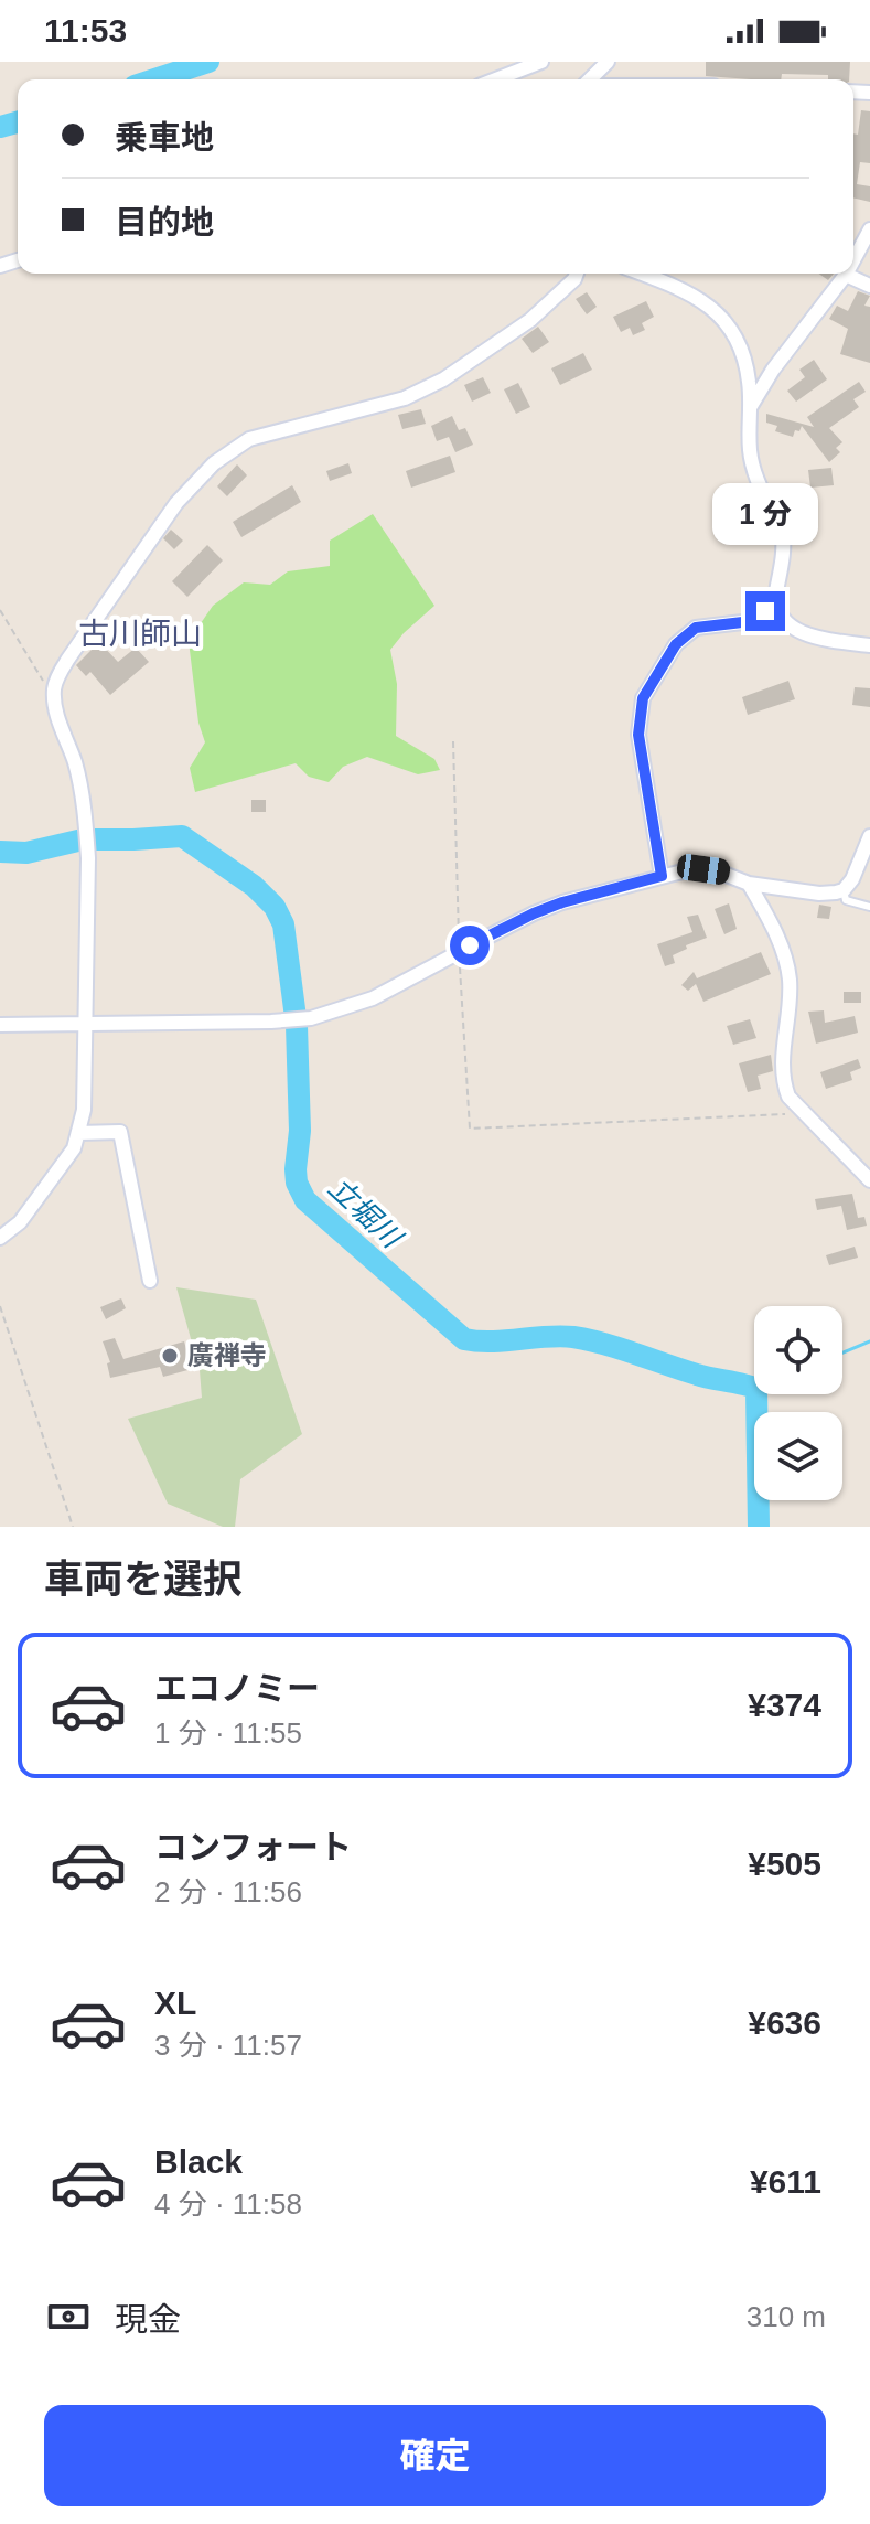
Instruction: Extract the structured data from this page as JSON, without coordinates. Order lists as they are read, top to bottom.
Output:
{
  "districts": ["古川師山"],
  "water": ["立堀川"],
  "places": ["廣禅寺"],
  "page": {
    "status": "11:53",
    "banner": ["乗車地", "目的地"],
    "bubble": "1 分",
    "heading": "車両を選択",
    "list": [
      {
        "name": "エコノミー",
        "note": "1 分 · 11:55",
        "value": "¥374"
      },
      {
        "name": "コンフォート",
        "note": "2 分 · 11:56",
        "value": "¥505"
      },
      {
        "name": "XL",
        "note": "3 分 · 11:57",
        "value": "¥636"
      },
      {
        "name": "Black",
        "note": "4 分 · 11:58",
        "value": "¥611"
      }
    ],
    "pay": ["現金", "310 m"],
    "buttons": "確定"
  }
}
